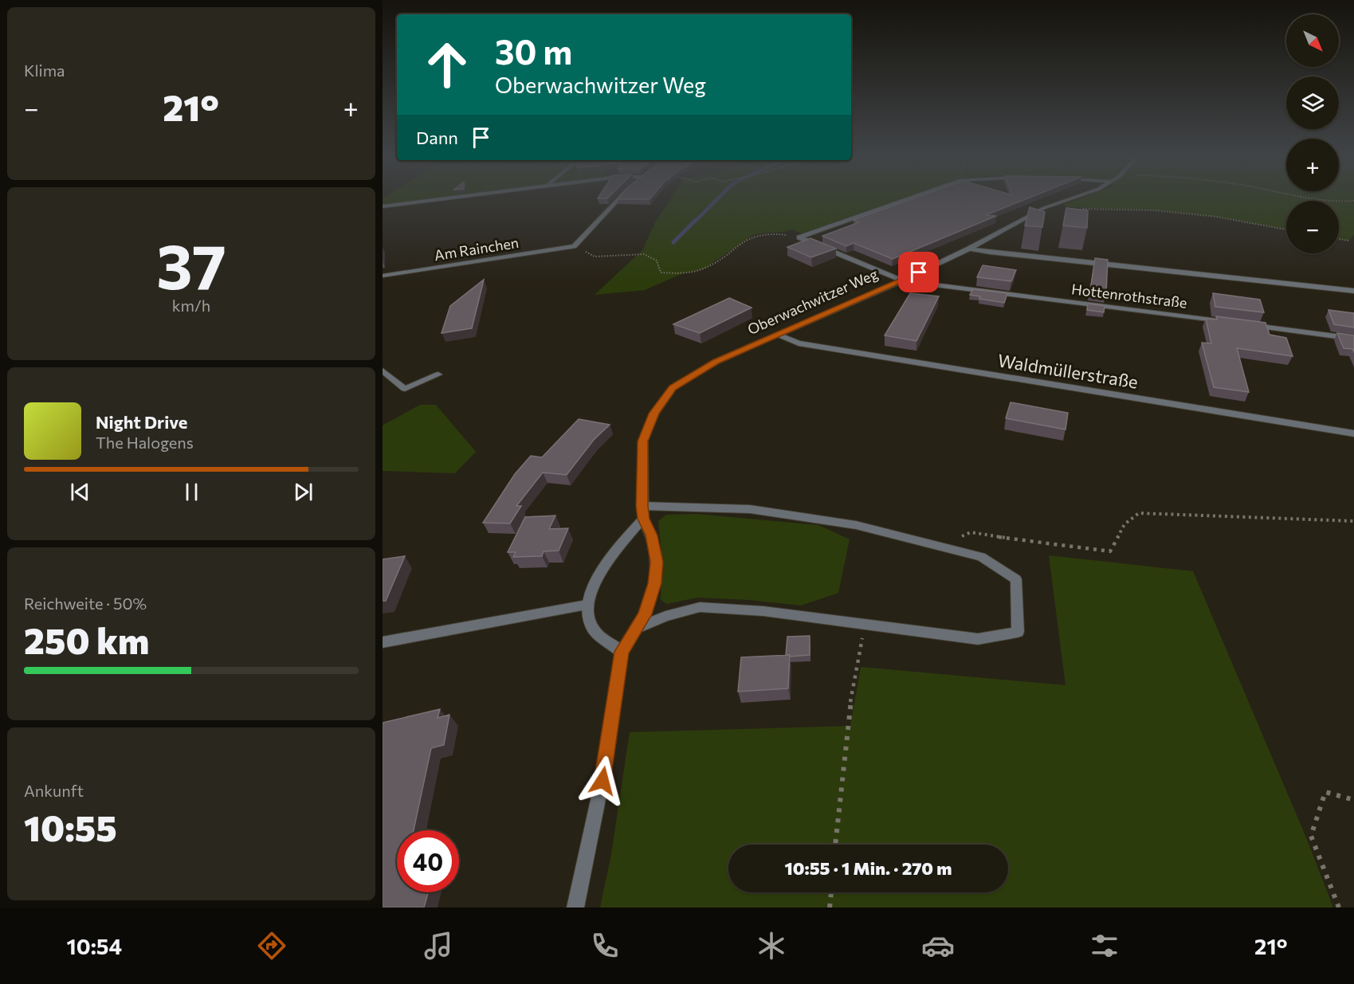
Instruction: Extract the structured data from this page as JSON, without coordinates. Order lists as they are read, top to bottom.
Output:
{
  "streets": {
    "street": [
      "Am Rainchen",
      "Hottenrothstraße",
      "Oberwachwitzer Weg",
      "Waldmüllerstraße"
    ]
  },
  "crossings": [
    ["Hottenrothstraße", "Oberwachwitzer Weg"],
    ["Oberwachwitzer Weg", "Waldmüllerstraße"]
  ],
  "north": "bottom right",
  "page": {
    "tile": [
      "Klima",
      ["37", "km/h"],
      ["Reichweite · 50%", "250 km"],
      ["Ankunft", "10:55"]
    ],
    "map_buttons": ["+", "−"],
    "turn": ["30 m", "Oberwachwitzer Weg"],
    "heat": ["−", "21°", "+"],
    "then": "Dann",
    "song": ["Night Drive", "The Halogens"],
    "limit": "40",
    "trip": "10:55 · 1 Min. · 270 m",
    "tabs": ["10:54", "21°"]
  }
}
